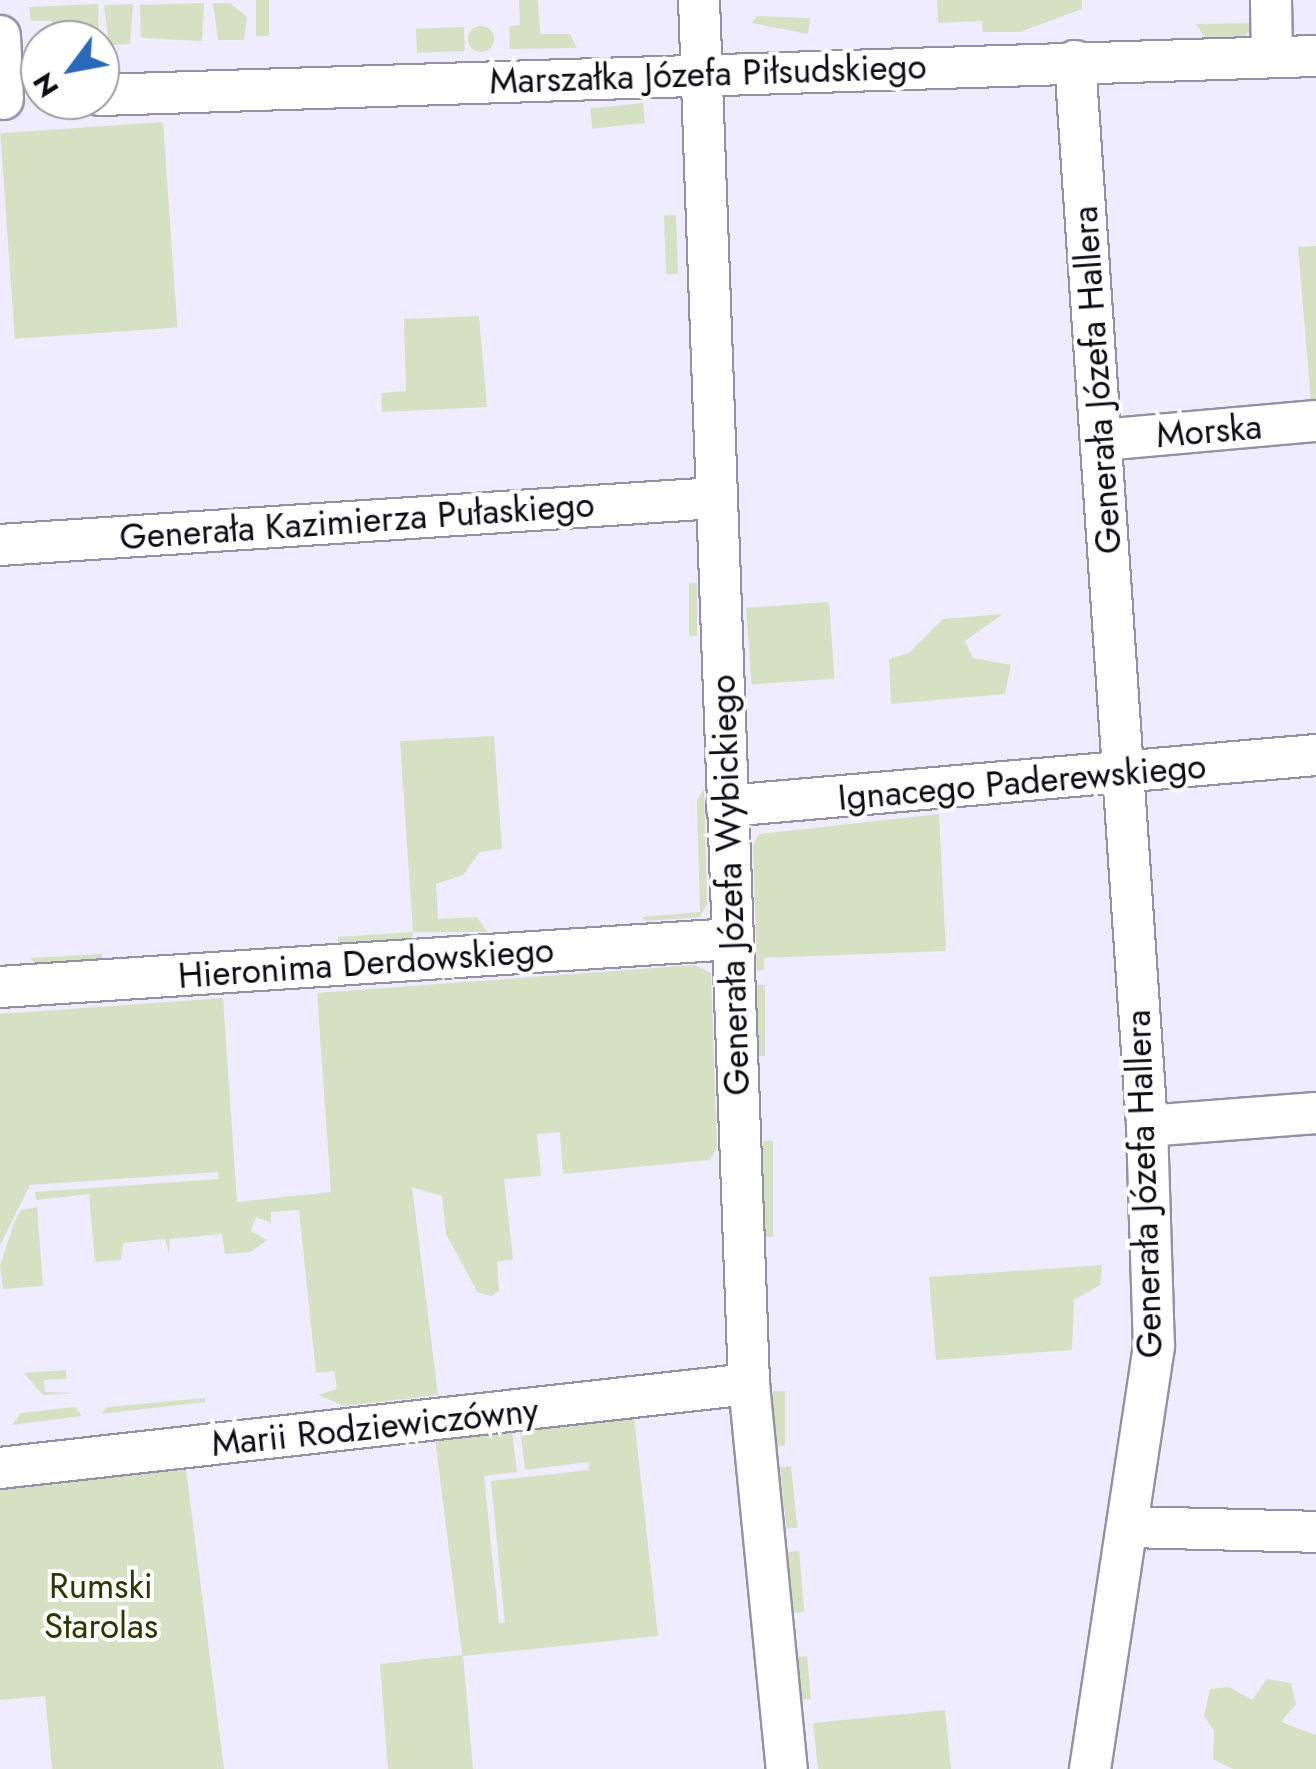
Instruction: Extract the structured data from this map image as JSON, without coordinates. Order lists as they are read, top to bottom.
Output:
{
  "streets": {
    "street": [
      "Marszałka Józefa Piłsudskiego",
      "Generała Józefa Hallera",
      "Morska",
      "Generała Kazimierza Pułaskiego",
      "Ignacego Paderewskiego",
      "Generała Józefa Wybickiego",
      "Hieronima Derdowskiego",
      "Marii Rodziewiczówny"
    ]
  },
  "crossings": [
    ["Marszałka Józefa Piłsudskiego", "Generała Józefa Hallera"],
    ["Marszałka Józefa Piłsudskiego", "Generała Józefa Wybickiego"],
    ["Generała Józefa Hallera", "Morska"],
    ["Generała Józefa Hallera", "Ignacego Paderewskiego"],
    ["Generała Kazimierza Pułaskiego", "Generała Józefa Wybickiego"],
    ["Ignacego Paderewskiego", "Generała Józefa Wybickiego"],
    ["Generała Józefa Wybickiego", "Hieronima Derdowskiego"],
    ["Generała Józefa Wybickiego", "Marii Rodziewiczówny"]
  ],
  "parks": ["Rumski Starolas"],
  "north": "bottom left"
}
